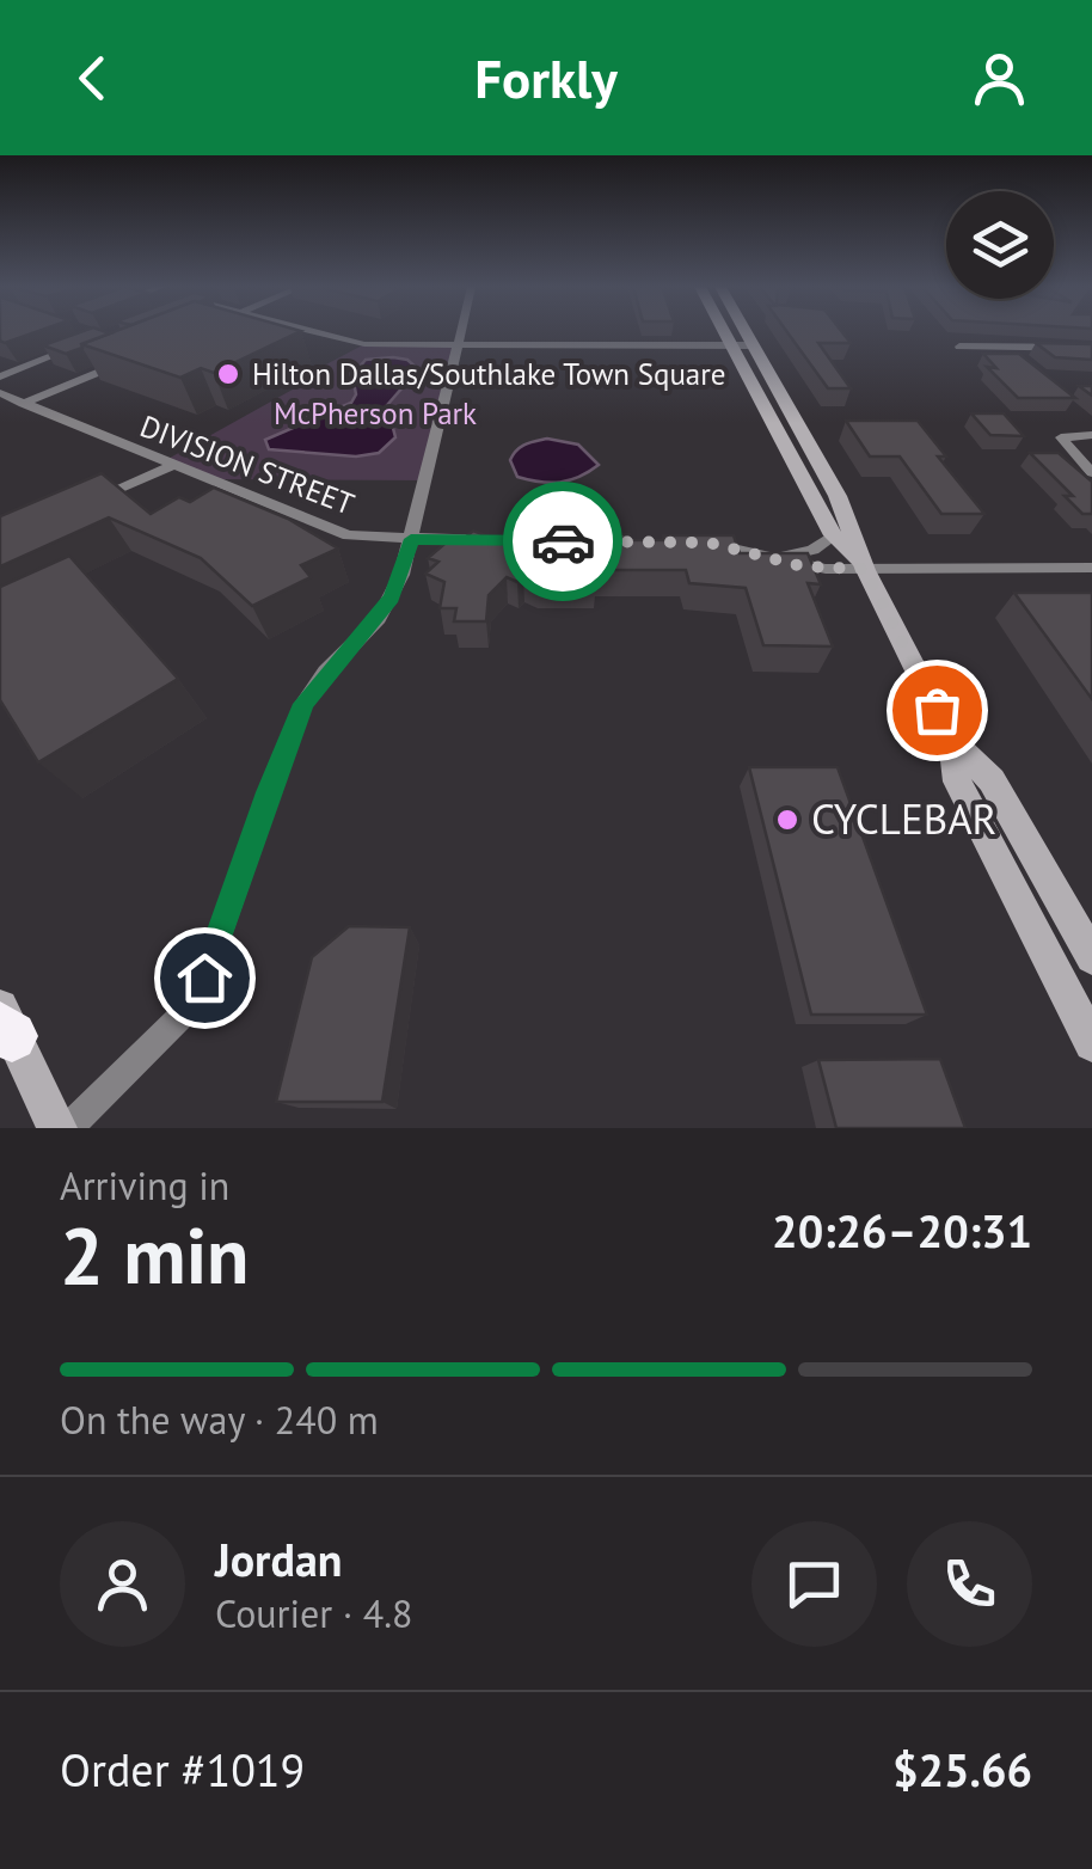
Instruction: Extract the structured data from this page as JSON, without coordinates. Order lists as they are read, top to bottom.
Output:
{
  "streets": {
    "street": ["DIVISION STREET"]
  },
  "parks": ["McPherson Park"],
  "places": ["Hilton Dallas/Southlake Town Square", "CYCLEBAR"],
  "page": {
    "header": "Forkly",
    "heading": ["2 min", "Arriving in", "20:26–20:31"],
    "panel": [
      "Jordan",
      "Courier · 4.8",
      "Order #1019",
      "$25.66"
    ],
    "bar": "On the way · 240 m"
  }
}
